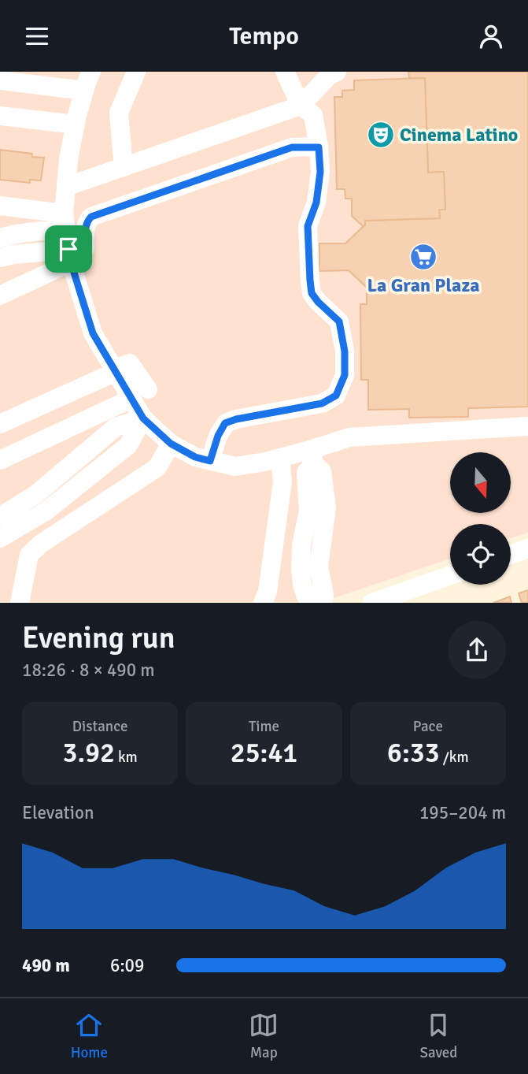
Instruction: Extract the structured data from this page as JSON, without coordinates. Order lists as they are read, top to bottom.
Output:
{
  "places": {
    "theatre": ["Cinema Latino"],
    "supermarket": ["La Gran Plaza"]
  },
  "north": "bottom",
  "page": {
    "header": "Tempo",
    "heading": ["Evening run", "18:26 · 8 × 490 m"],
    "stats": [
      ["Distance", "3.92 km"],
      ["Time", "25:41"],
      ["Pace", "6:33 /km"]
    ],
    "chart": ["Elevation", "195–204 m"],
    "list": [
      {
        "name": "490 m",
        "note": "6:09"
      }
    ],
    "tabs": ["Home", "Map", "Saved"]
  }
}
